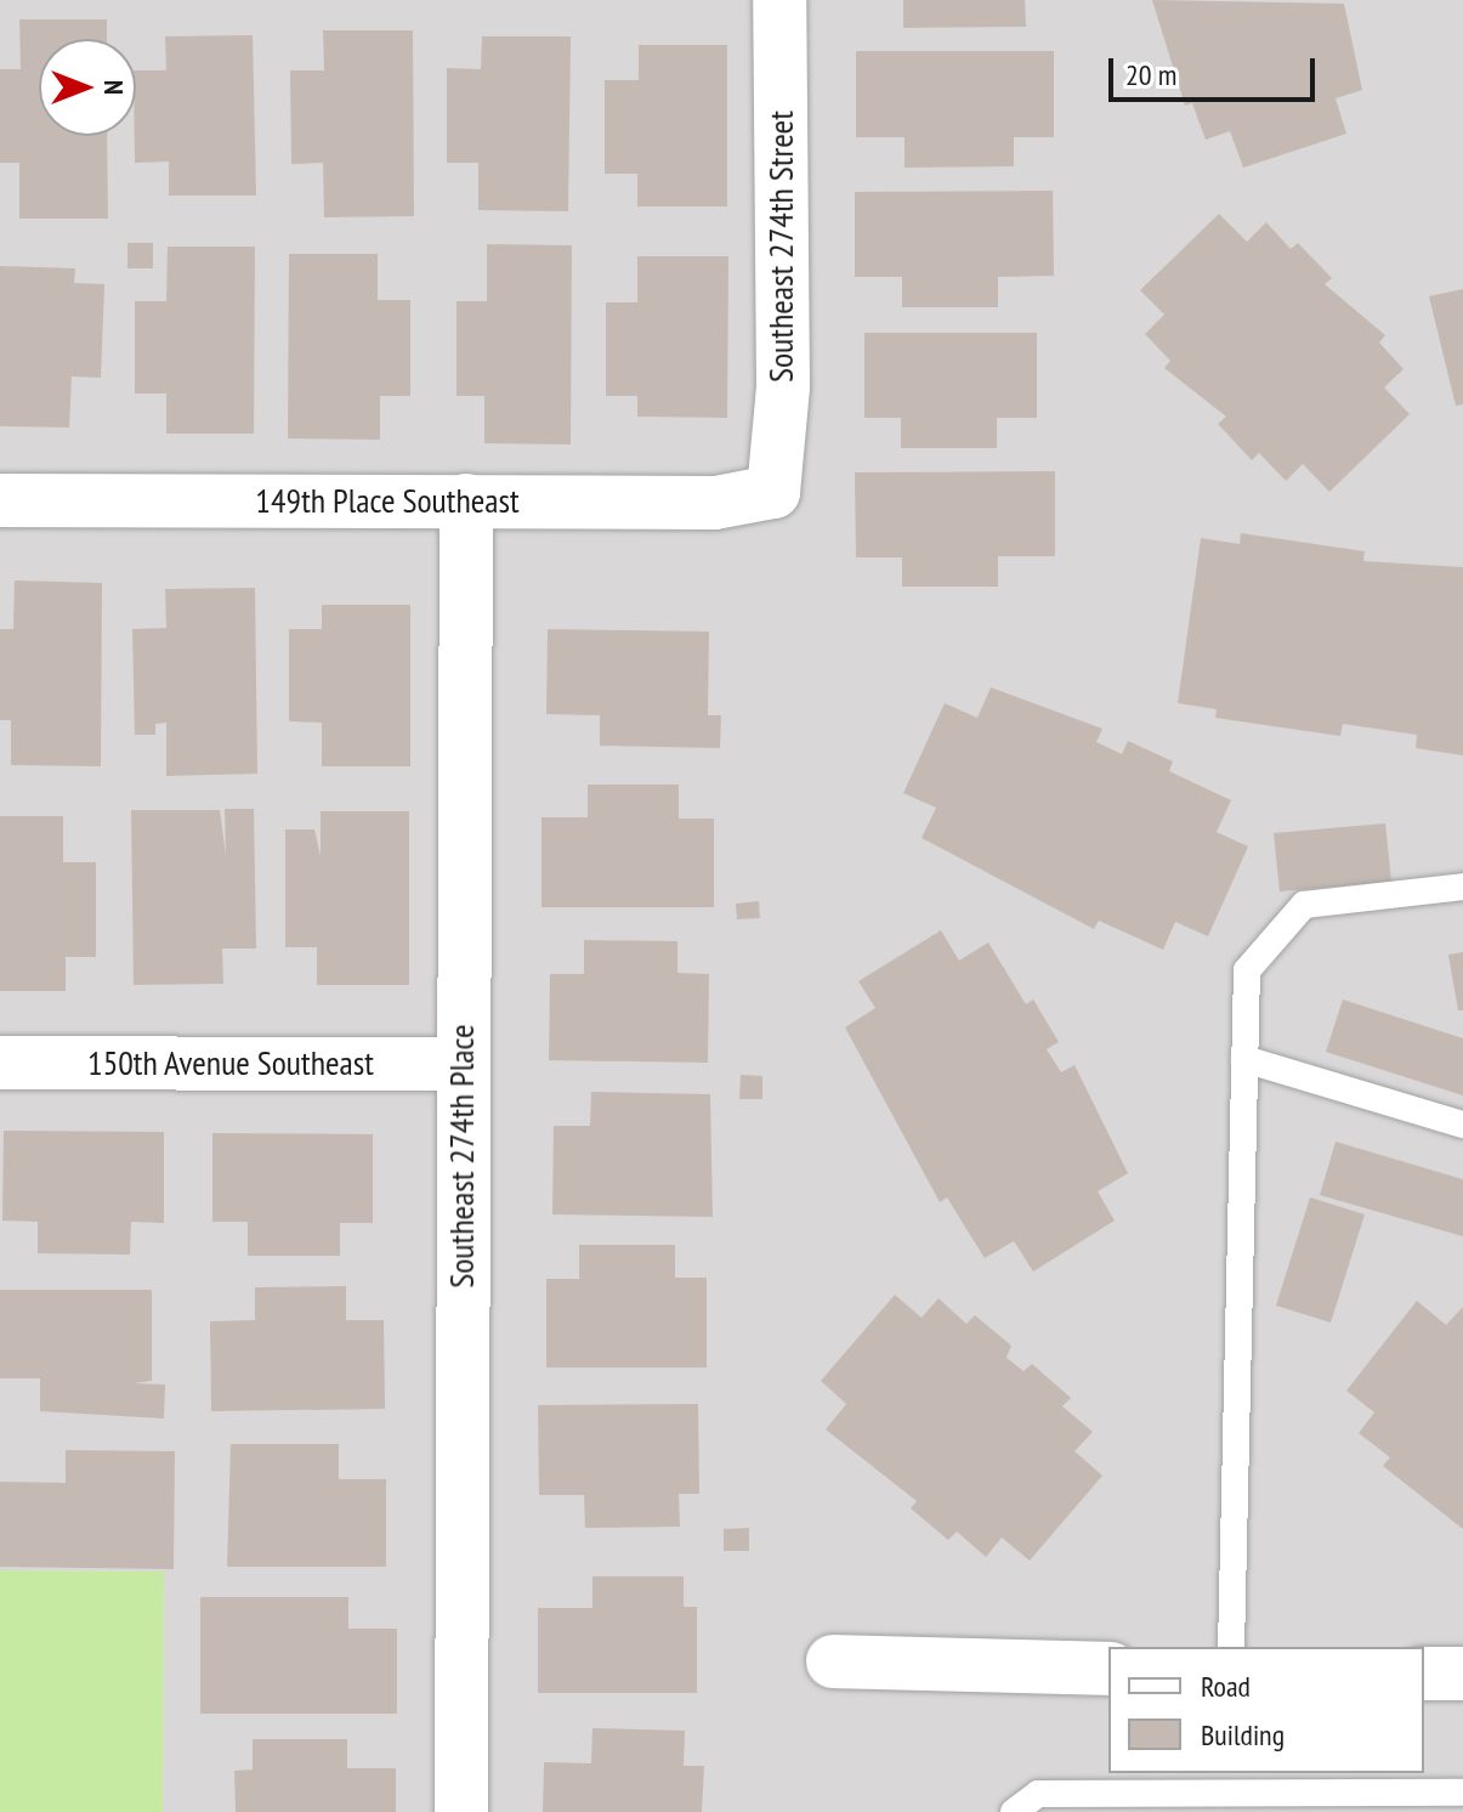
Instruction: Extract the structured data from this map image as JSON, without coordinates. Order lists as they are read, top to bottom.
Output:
{
  "streets": {
    "street": [
      "Southeast 274th Street",
      "149th Place Southeast",
      "150th Avenue Southeast",
      "Southeast 274th Place"
    ]
  },
  "crossings": [
    ["Southeast 274th Street", "149th Place Southeast"],
    ["149th Place Southeast", "Southeast 274th Place"],
    ["150th Avenue Southeast", "Southeast 274th Place"]
  ],
  "legend": ["Road", "Building"],
  "scale_bar": "20 m",
  "north": "right"
}
